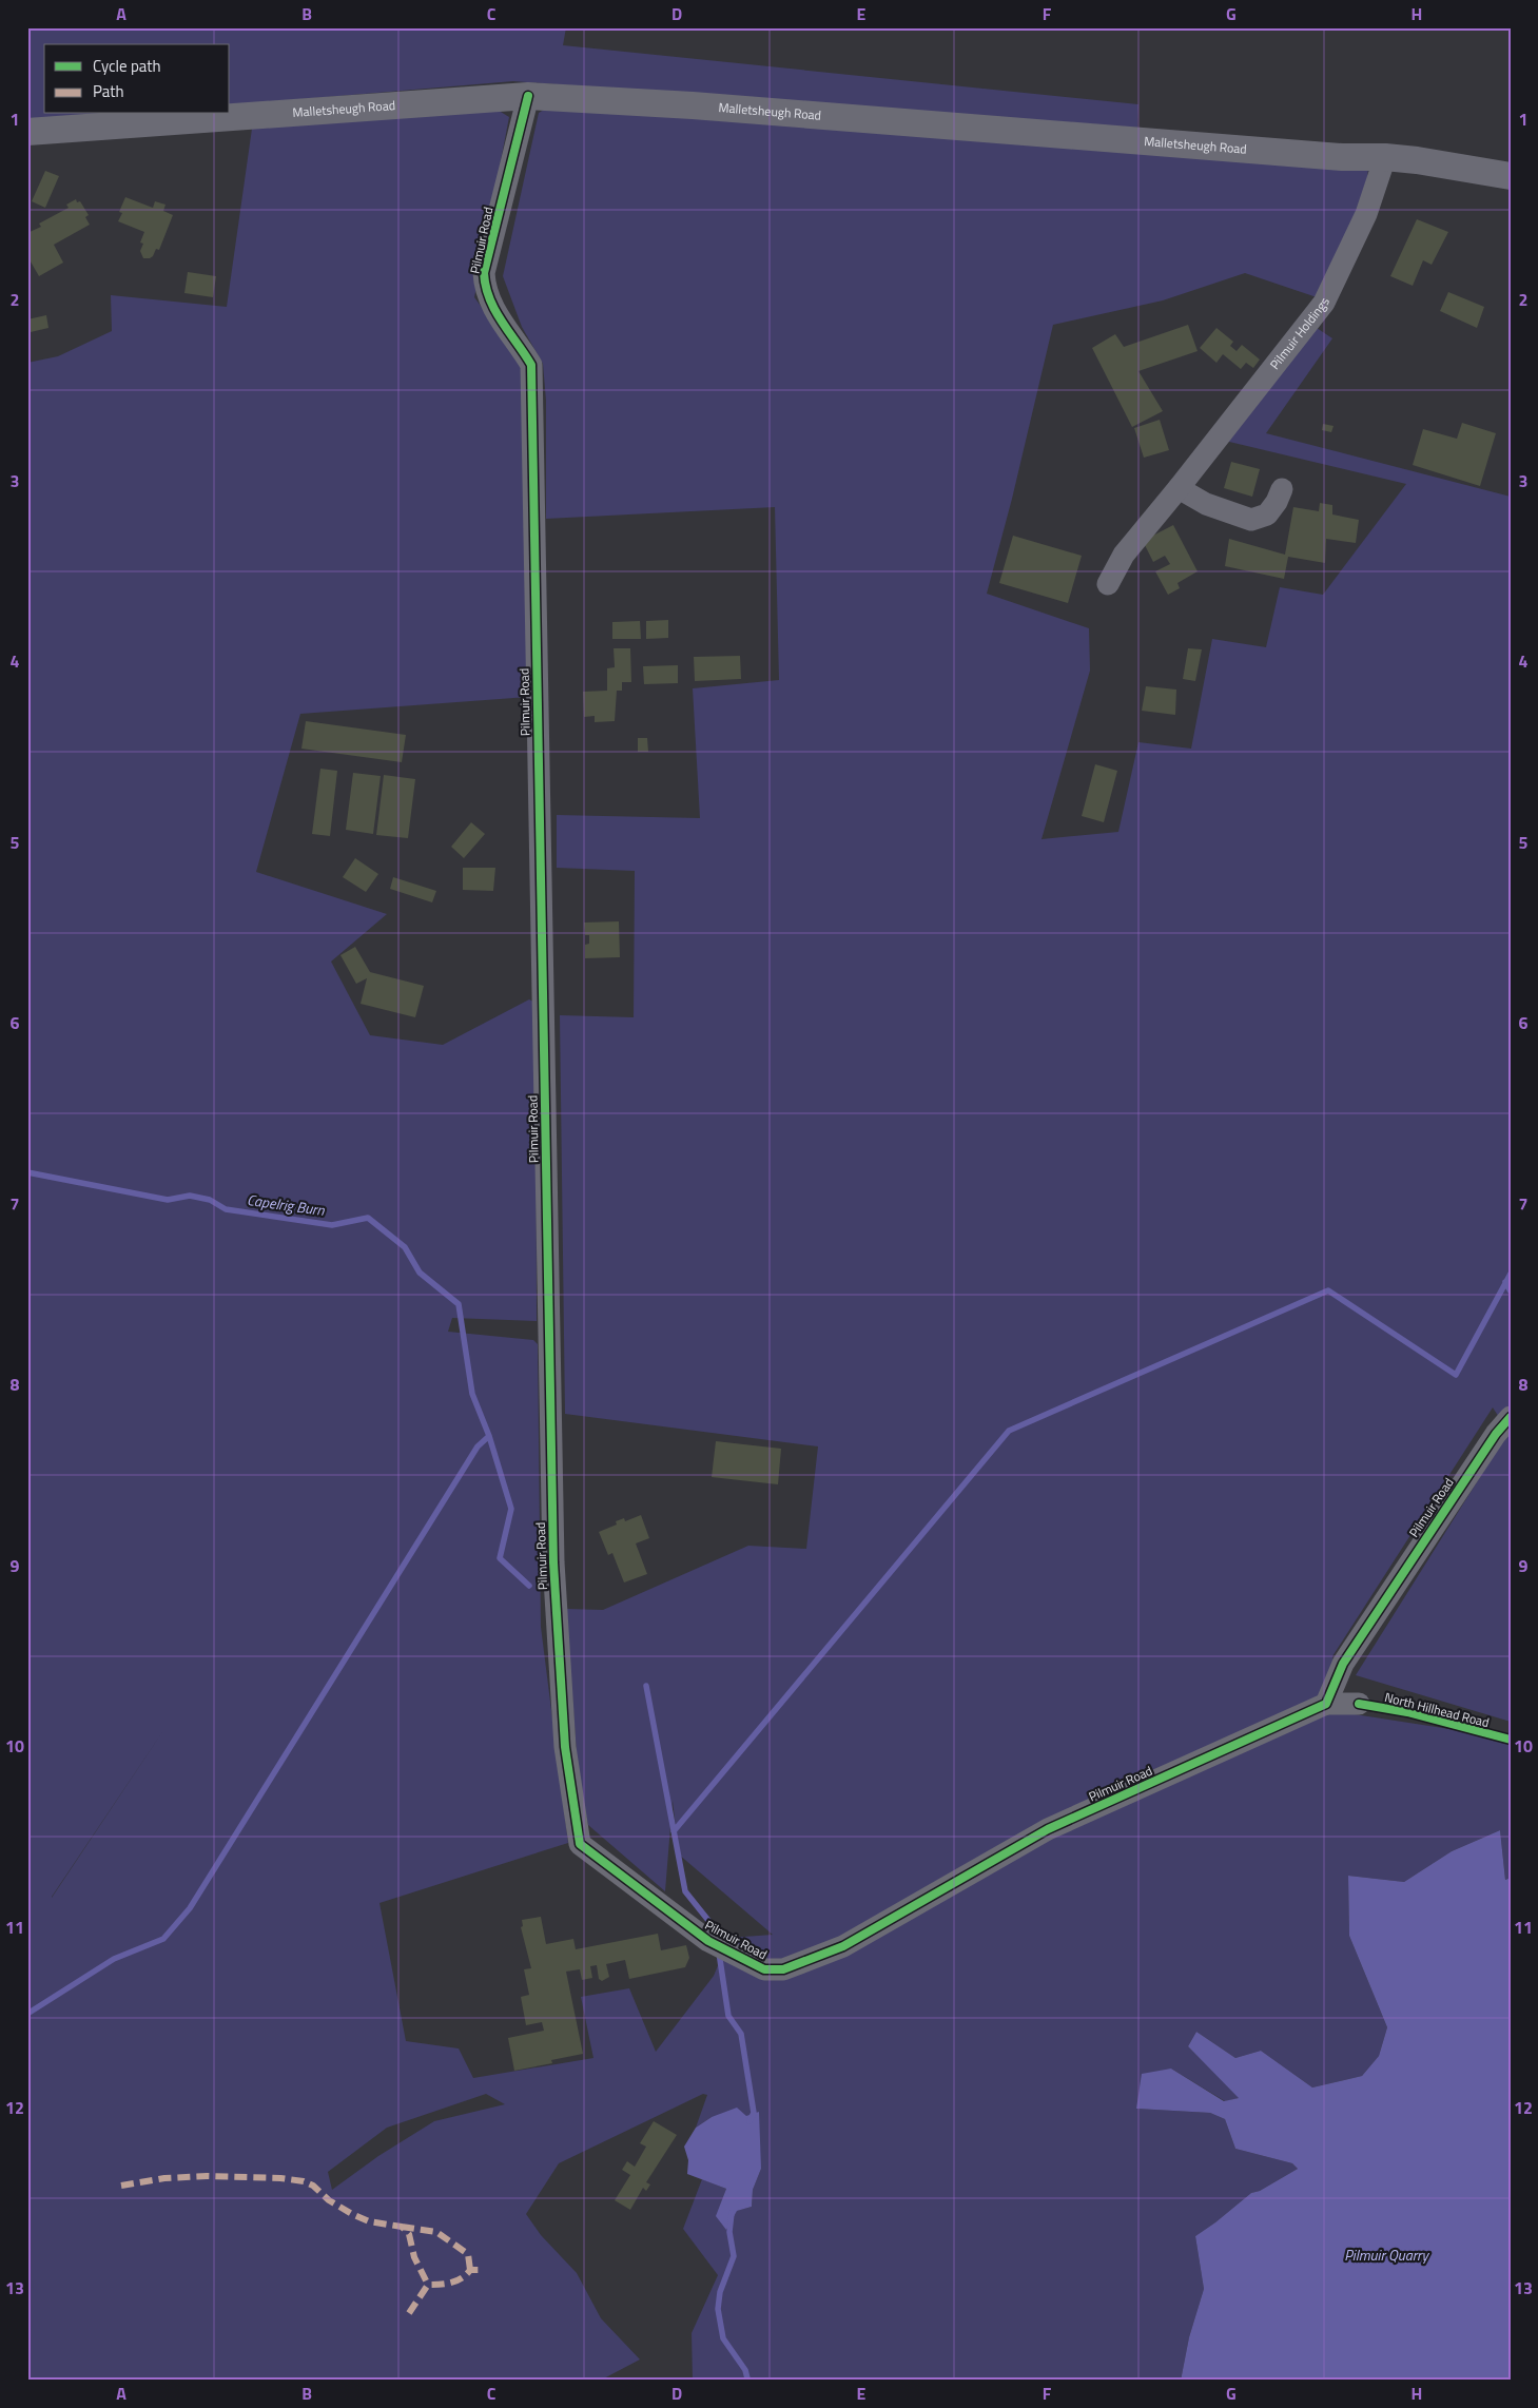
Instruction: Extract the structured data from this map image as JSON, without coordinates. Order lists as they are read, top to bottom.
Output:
{
  "streets": {
    "street": ["Malletsheugh Road", "Pilmuir Road", "Pilmuir Holdings"],
    "cycle path": ["North Hillhead Road"]
  },
  "crossings": [
    ["Malletsheugh Road", "Pilmuir Road"],
    ["Malletsheugh Road", "Pilmuir Holdings"]
  ],
  "water": ["Capelrig Burn", "Pilmuir Quarry"],
  "legend": ["Cycle path", "Path"],
  "grid": {
    "columns": [
      "A",
      "B",
      "C",
      "D",
      "E",
      "F",
      "G",
      "H"
    ],
    "rows": [
      "1",
      "2",
      "3",
      "4",
      "5",
      "6",
      "7",
      "8",
      "9",
      "10",
      "11",
      "12",
      "13"
    ]
  }
}
